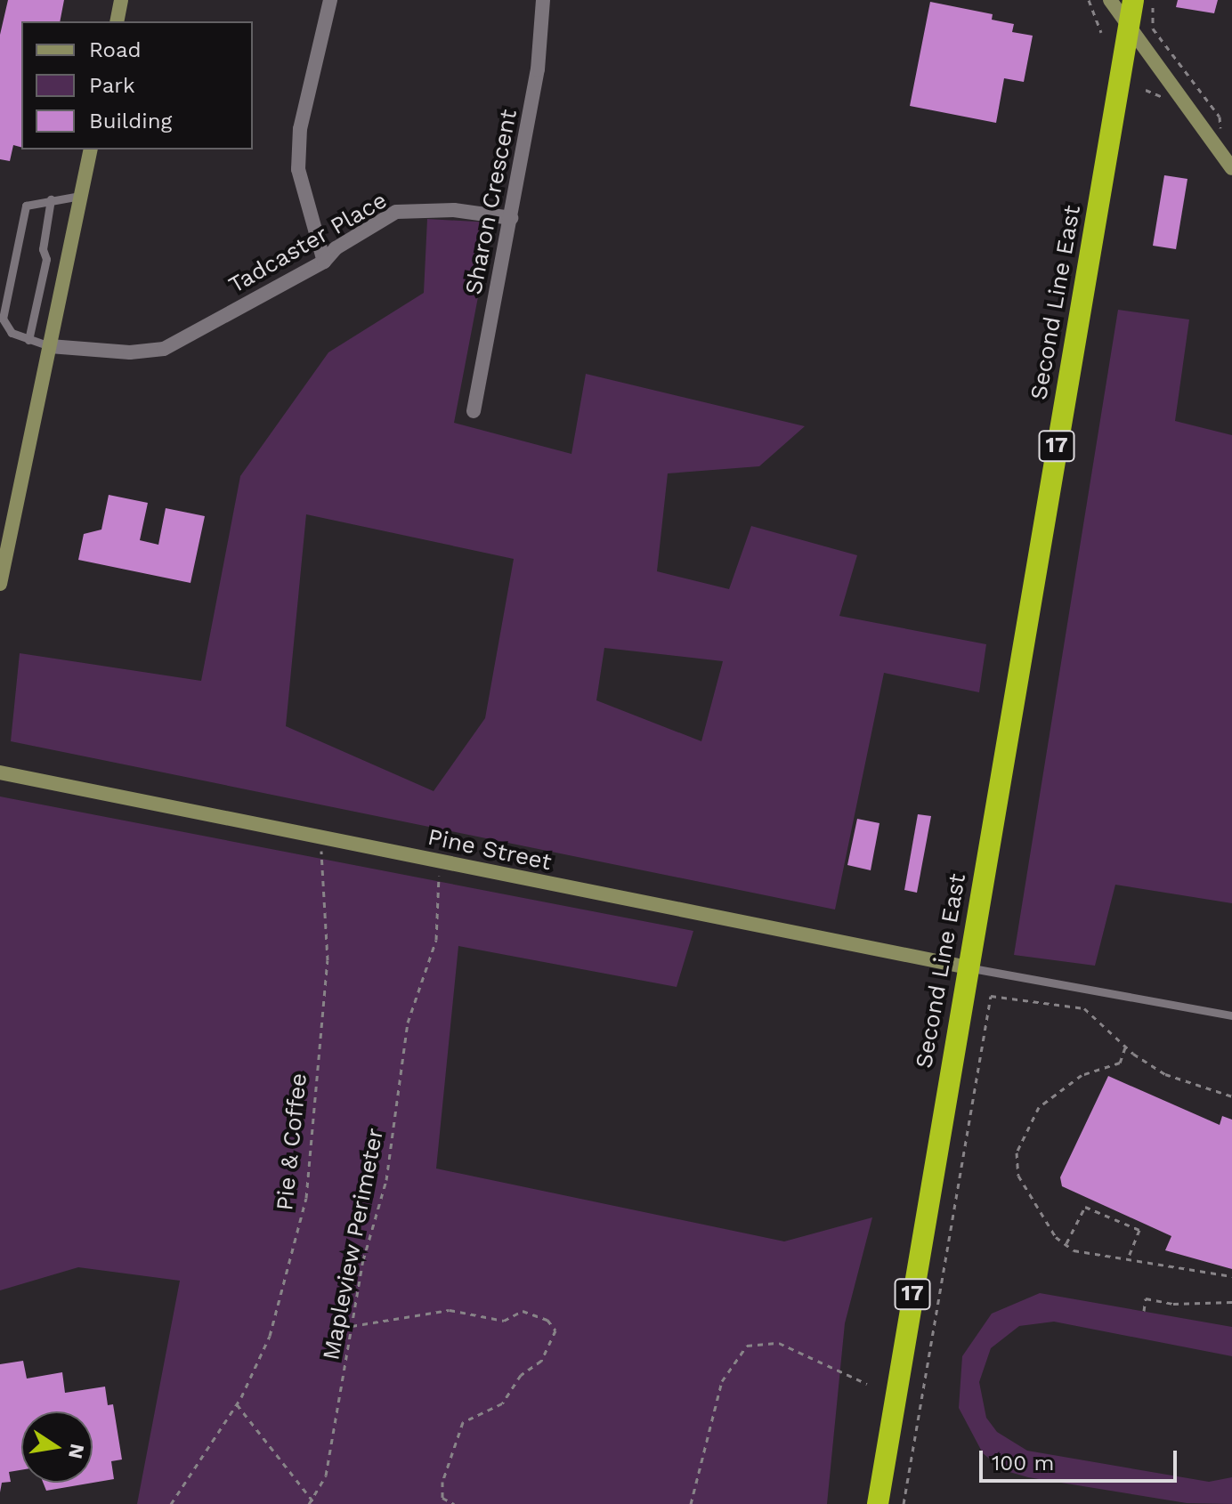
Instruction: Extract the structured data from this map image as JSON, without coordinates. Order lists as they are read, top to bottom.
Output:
{
  "streets": {
    "highway": ["Second Line East", "17"],
    "street": ["Sharon Crescent", "Tadcaster Place", "Pine Street"],
    "path": ["Pie & Coffee", "Mapleview Perimeter"]
  },
  "crossings": [
    ["Sharon Crescent", "Tadcaster Place"],
    ["Second Line East", "Pine Street"],
    ["Pine Street", "Pie & Coffee"],
    ["Pine Street", "Mapleview Perimeter"]
  ],
  "legend": ["Road", "Park", "Building"],
  "scale_bar": "100 m",
  "north": "right"
}
